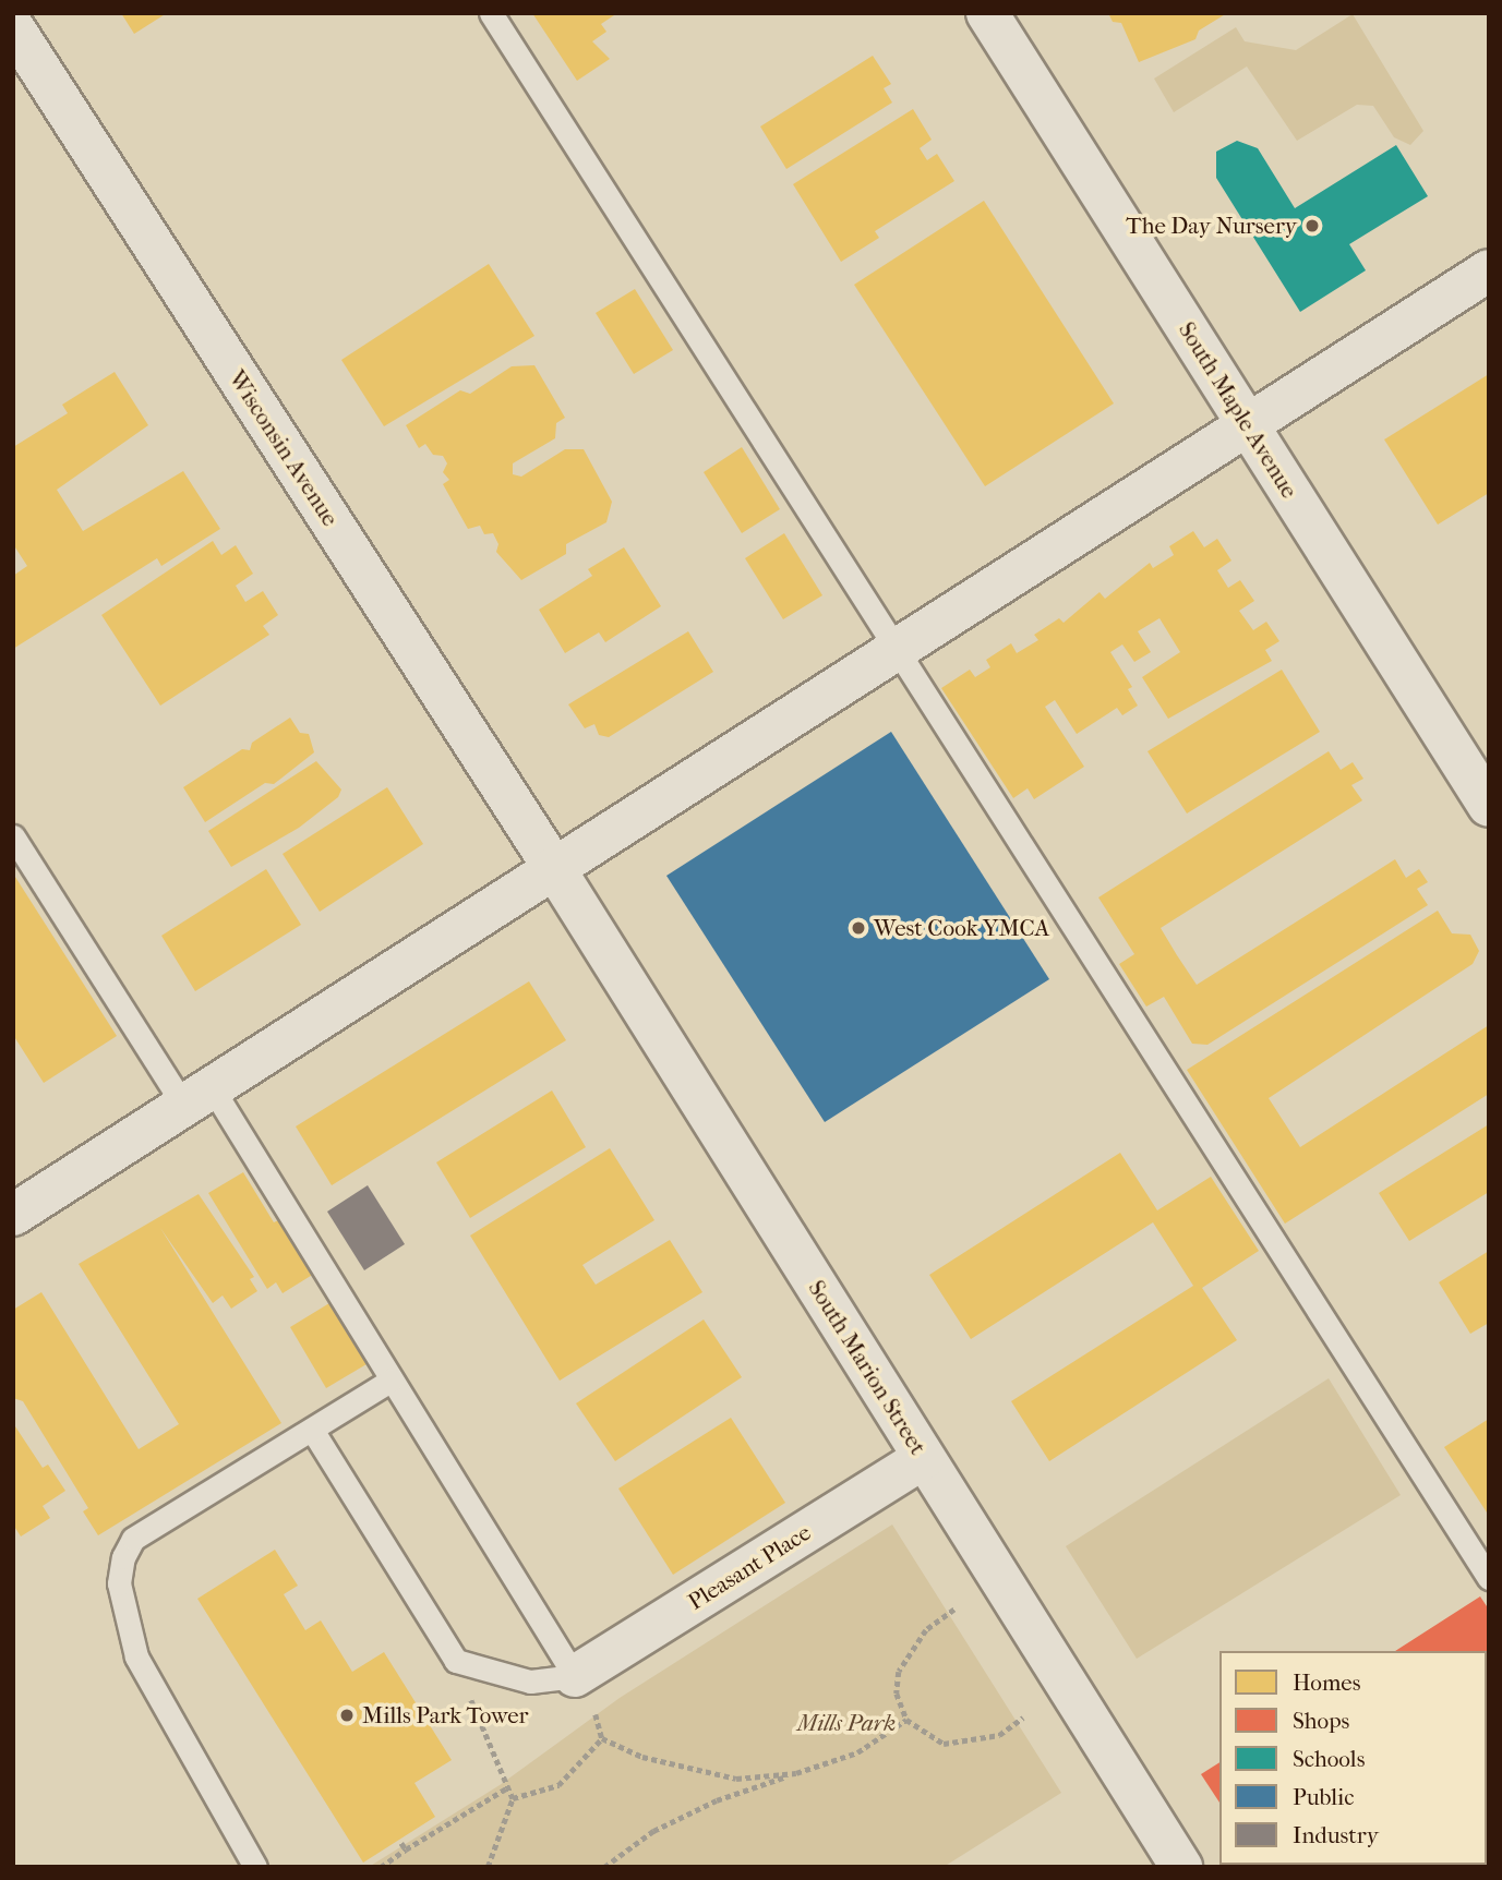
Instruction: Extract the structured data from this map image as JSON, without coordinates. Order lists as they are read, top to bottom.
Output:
{
  "streets": {
    "street": [
      "South Maple Avenue",
      "Wisconsin Avenue",
      "South Marion Street",
      "Pleasant Place"
    ]
  },
  "crossings": [
    ["Wisconsin Avenue", "South Marion Street"],
    ["South Marion Street", "Pleasant Place"]
  ],
  "parks": ["Mills Park"],
  "places": ["The Day Nursery", "West Cook YMCA", "Mills Park Tower"],
  "legend": [
    "Homes",
    "Shops",
    "Schools",
    "Public",
    "Industry"
  ]
}
